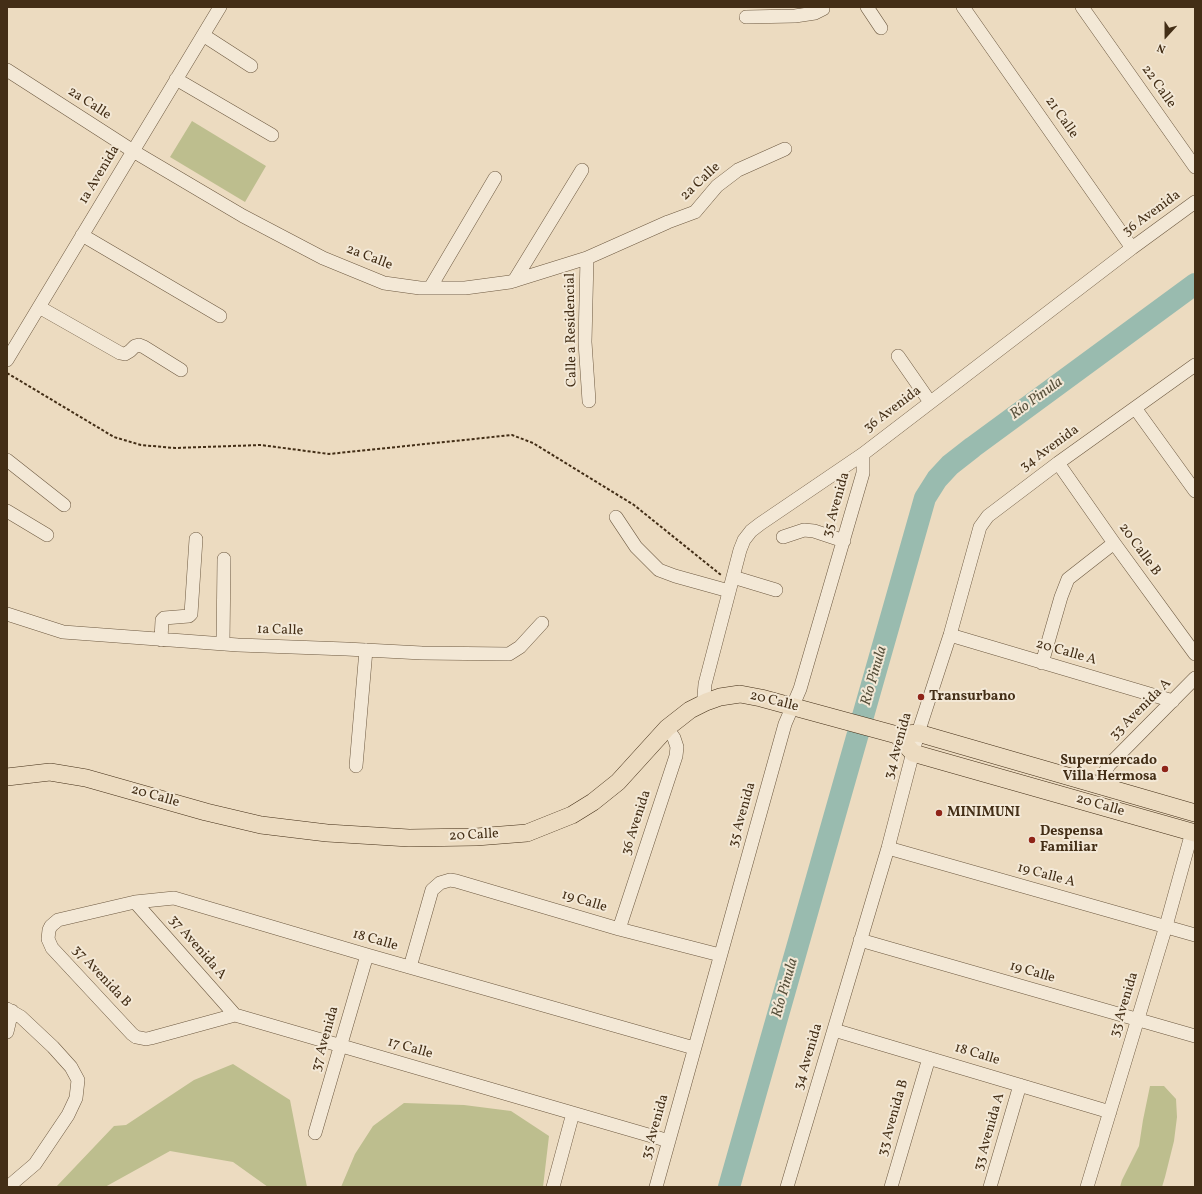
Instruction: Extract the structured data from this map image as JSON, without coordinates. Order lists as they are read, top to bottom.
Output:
{
  "streets": {
    "main road": ["20 Calle"],
    "street": [
      "22 Calle",
      "2a Calle",
      "21 Calle",
      "1a Avenida",
      "36 Avenida",
      "Calle a Residencial",
      "34 Avenida",
      "35 Avenida",
      "20 Calle B",
      "1a Calle",
      "20 Calle A",
      "33 Avenida A",
      "19 Calle A",
      "19 Calle",
      "18 Calle",
      "37 Avenida A",
      "37 Avenida B",
      "33 Avenida",
      "37 Avenida",
      "17 Calle",
      "33 Avenida B"
    ]
  },
  "crossings": [
    ["2a Calle", "1a Avenida"],
    ["2a Calle", "Calle a Residencial"],
    ["21 Calle", "36 Avenida"],
    ["36 Avenida", "35 Avenida"],
    ["36 Avenida", "20 Calle"],
    ["36 Avenida", "19 Calle"],
    ["34 Avenida", "20 Calle B"],
    ["34 Avenida", "20 Calle A"],
    ["34 Avenida", "20 Calle"],
    ["34 Avenida", "19 Calle A"],
    ["34 Avenida", "19 Calle"],
    ["34 Avenida", "18 Calle"],
    ["35 Avenida", "20 Calle"],
    ["35 Avenida", "19 Calle"],
    ["35 Avenida", "18 Calle"],
    ["35 Avenida", "17 Calle"],
    ["20 Calle A", "33 Avenida A"],
    ["20 Calle", "33 Avenida A"],
    ["20 Calle", "33 Avenida"],
    ["33 Avenida A", "18 Calle"],
    ["19 Calle A", "33 Avenida"],
    ["19 Calle", "18 Calle"],
    ["19 Calle", "33 Avenida"],
    ["18 Calle", "37 Avenida A"],
    ["18 Calle", "37 Avenida B"],
    ["18 Calle", "33 Avenida"],
    ["18 Calle", "37 Avenida"],
    ["18 Calle", "33 Avenida B"],
    ["37 Avenida A", "37 Avenida B"],
    ["37 Avenida A", "17 Calle"],
    ["37 Avenida B", "17 Calle"],
    ["37 Avenida", "17 Calle"]
  ],
  "water": ["Río Pinula"],
  "places": [
    "Transurbano",
    "Supermercado Villa Hermosa",
    "MINIMUNI",
    "Despensa Familiar"
  ],
  "north": "bottom"
}
